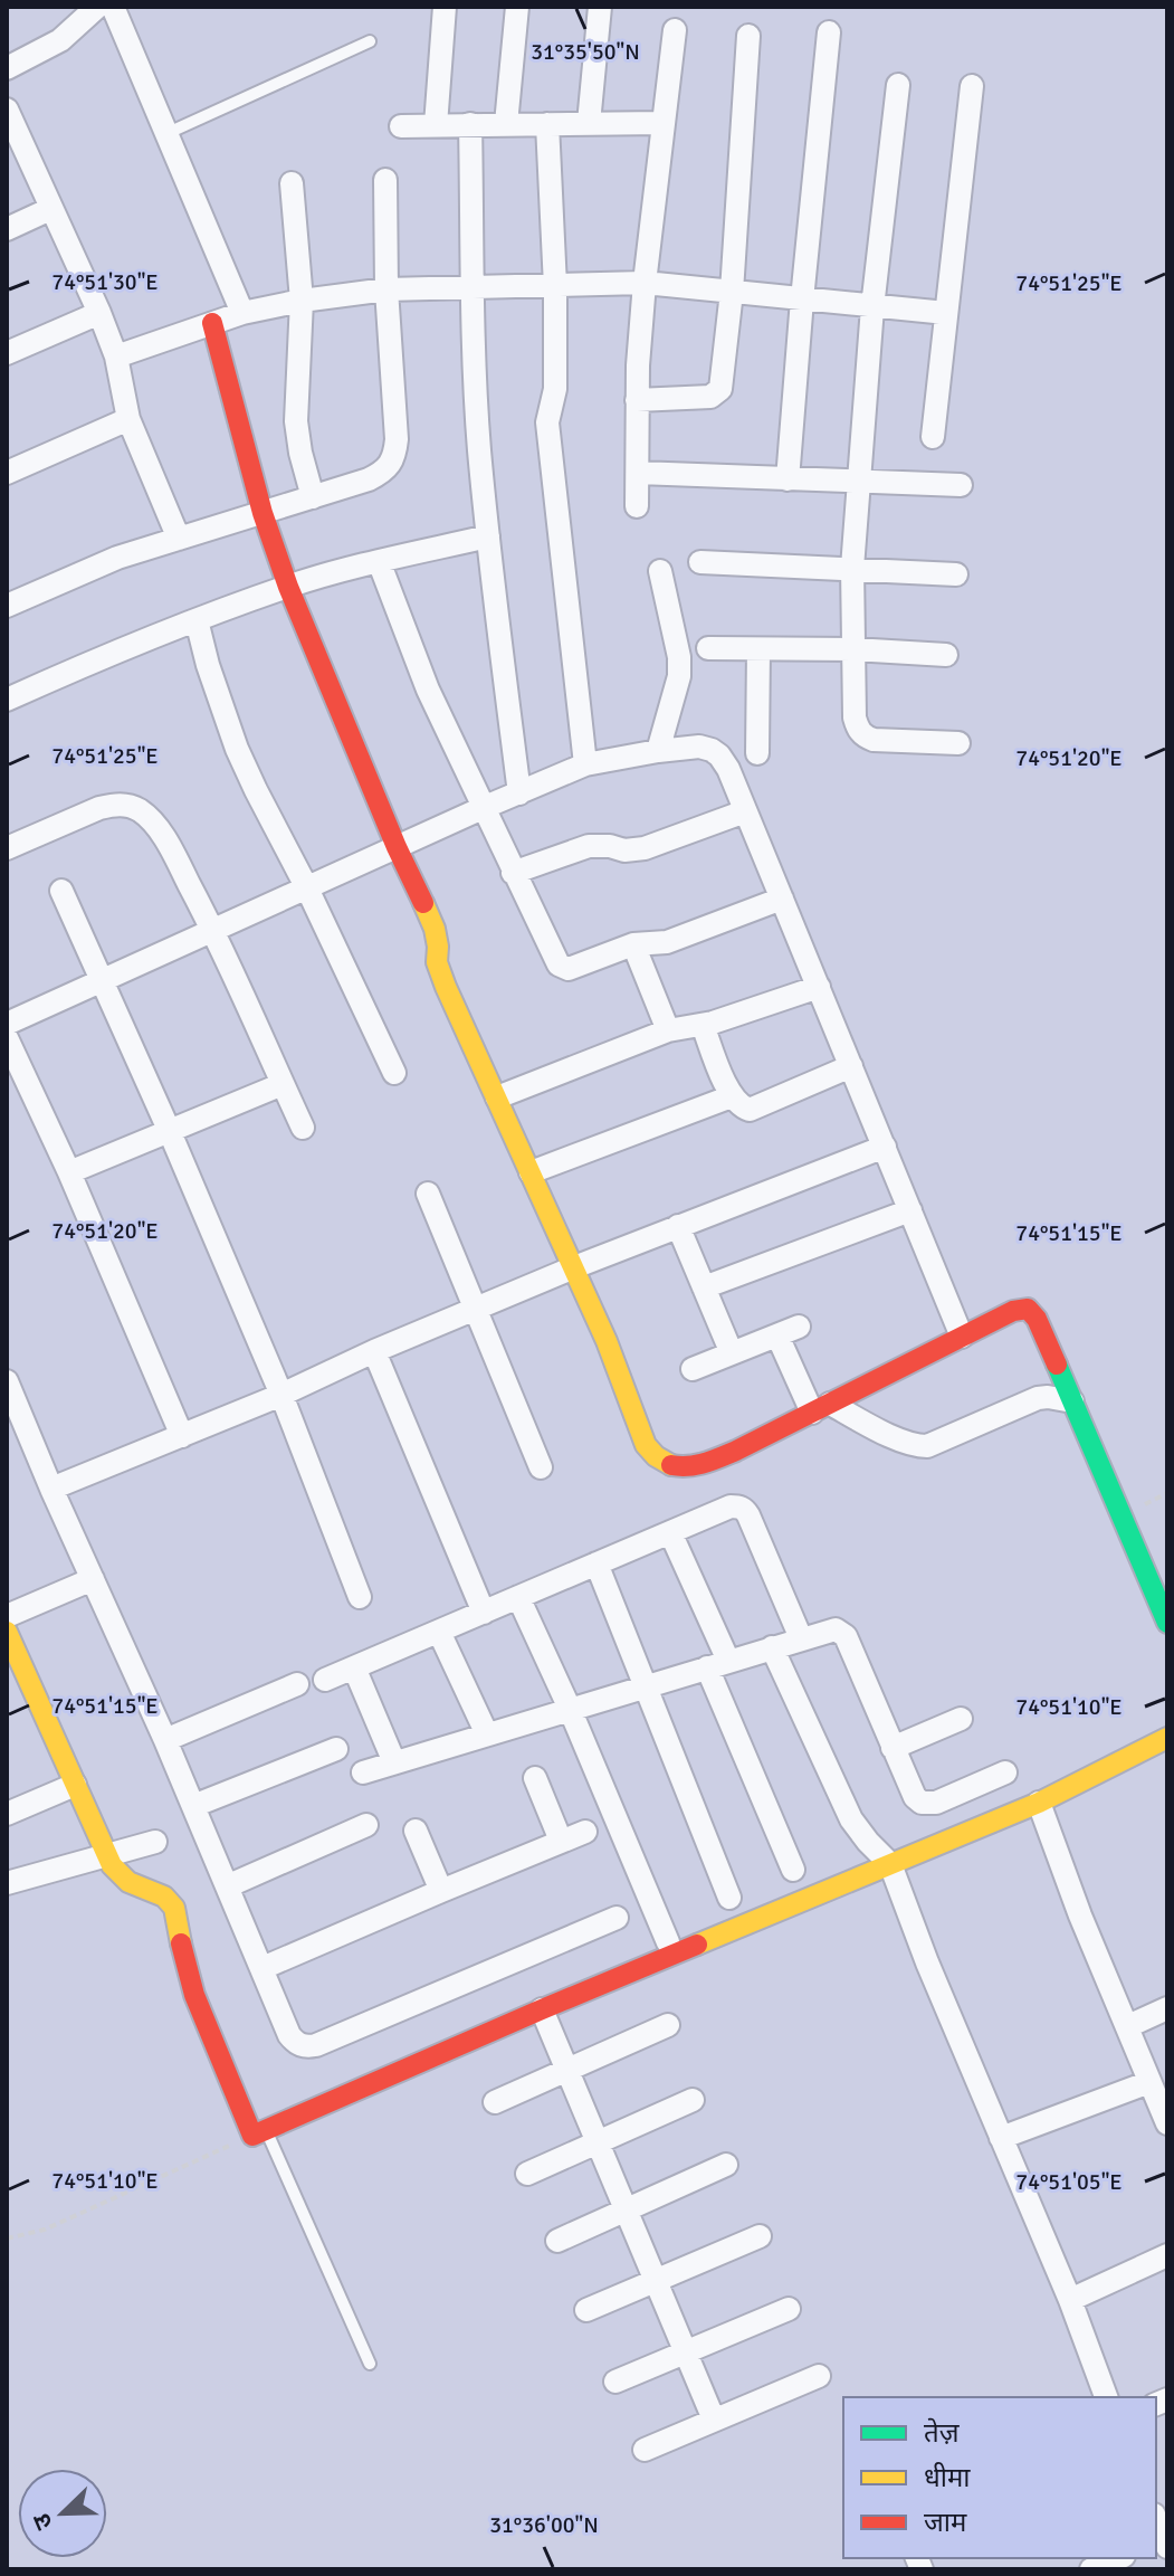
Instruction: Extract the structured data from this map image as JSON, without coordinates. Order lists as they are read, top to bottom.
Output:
{
  "legend": ["तेज़", "धीमा", "जाम"],
  "north": "bottom left",
  "coordinates": [
    "31°35'50\"N",
    "74°51'30\"E",
    "74°51'25\"E",
    "74°51'20\"E",
    "74°51'15\"E",
    "74°51'10\"E",
    "74°51'05\"E",
    "31°36'00\"N"
  ]
}
